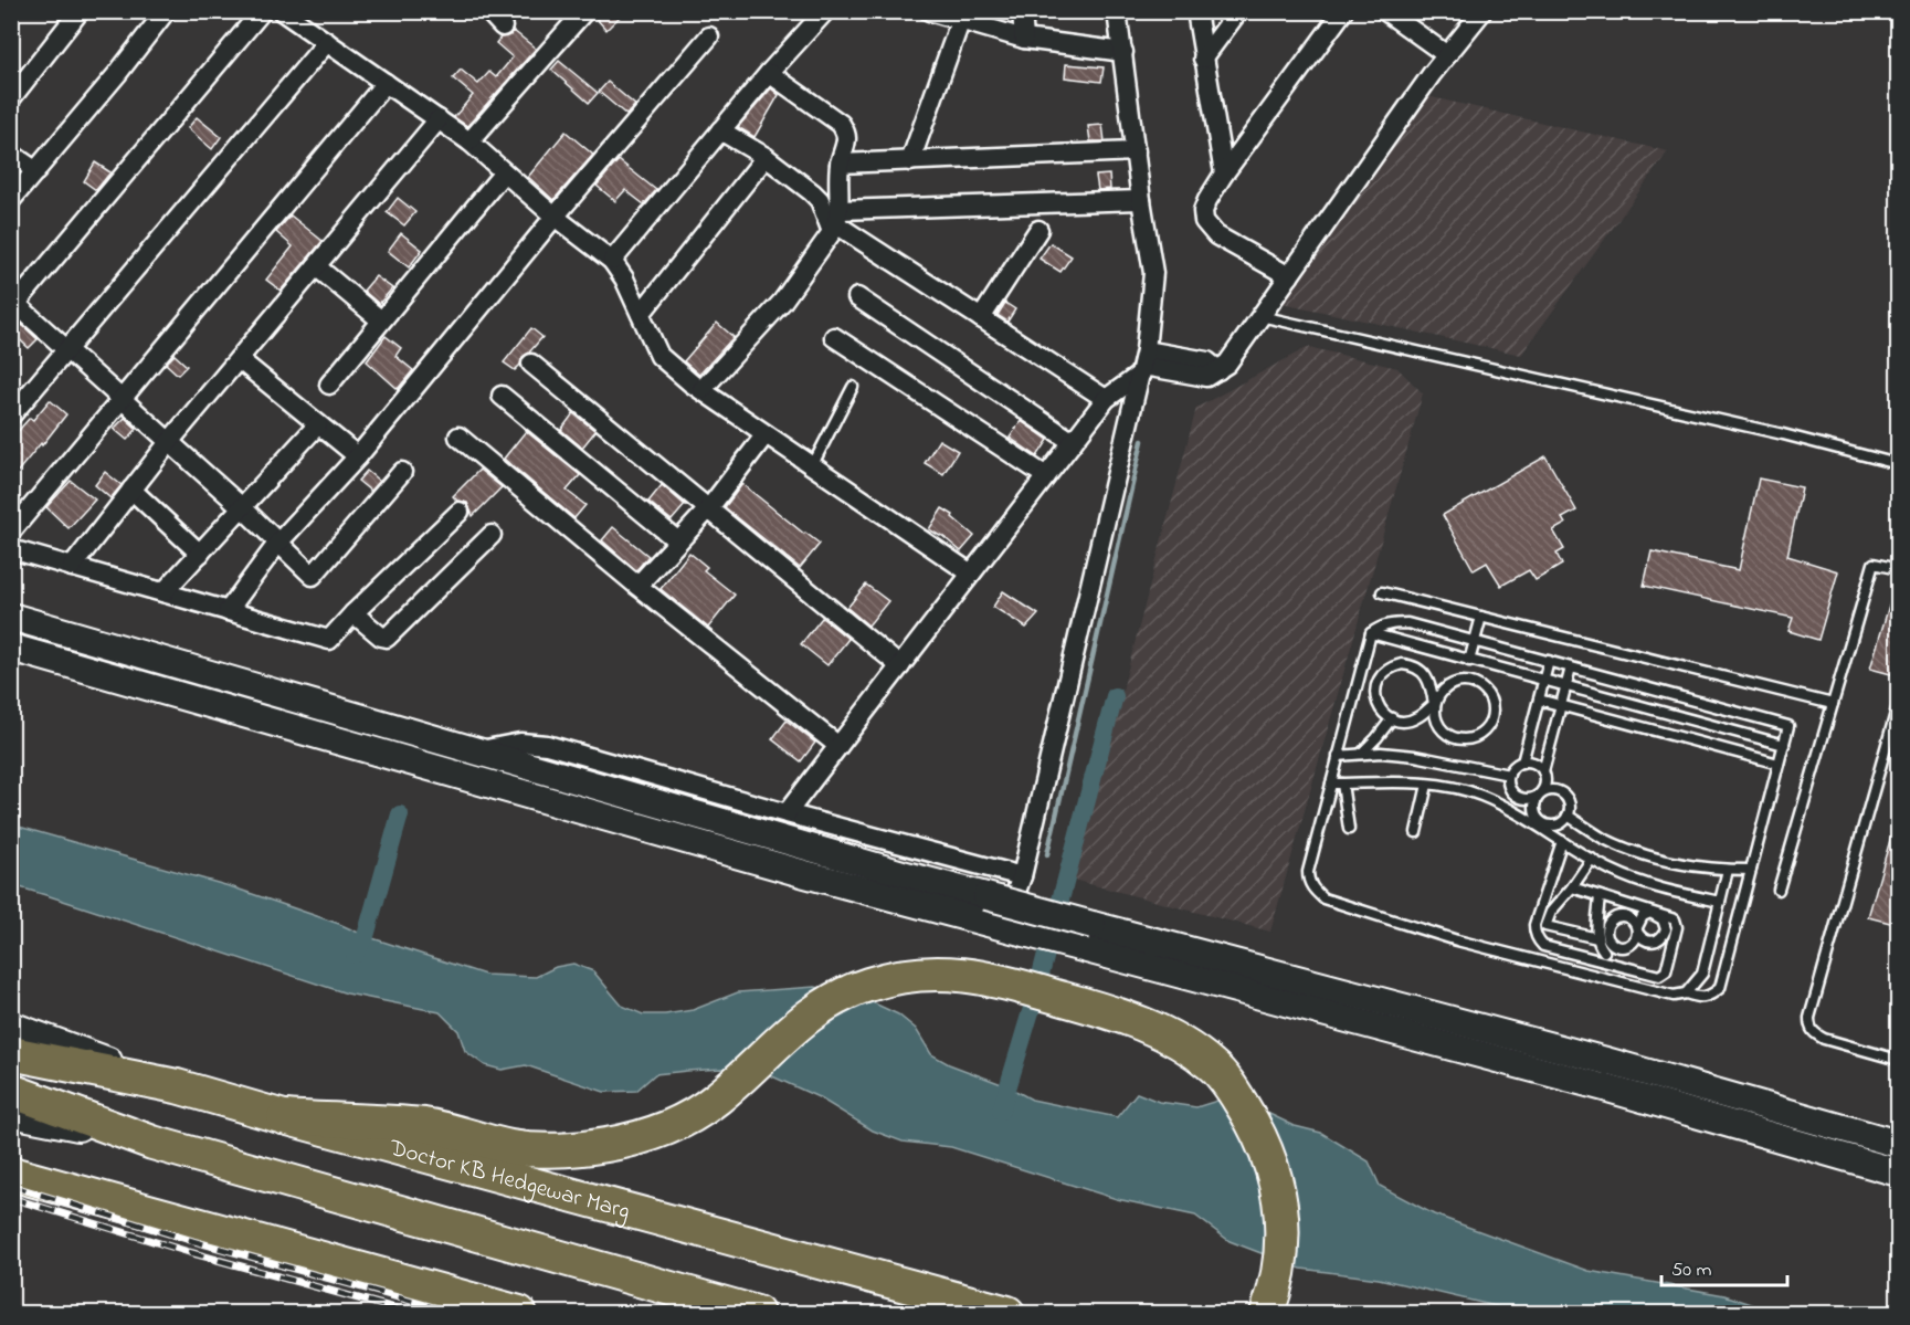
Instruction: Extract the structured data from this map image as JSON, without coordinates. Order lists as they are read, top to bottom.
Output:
{
  "streets": {
    "highway": ["Doctor KB Hedgewar Marg"]
  },
  "scale_bar": "50 m"
}
